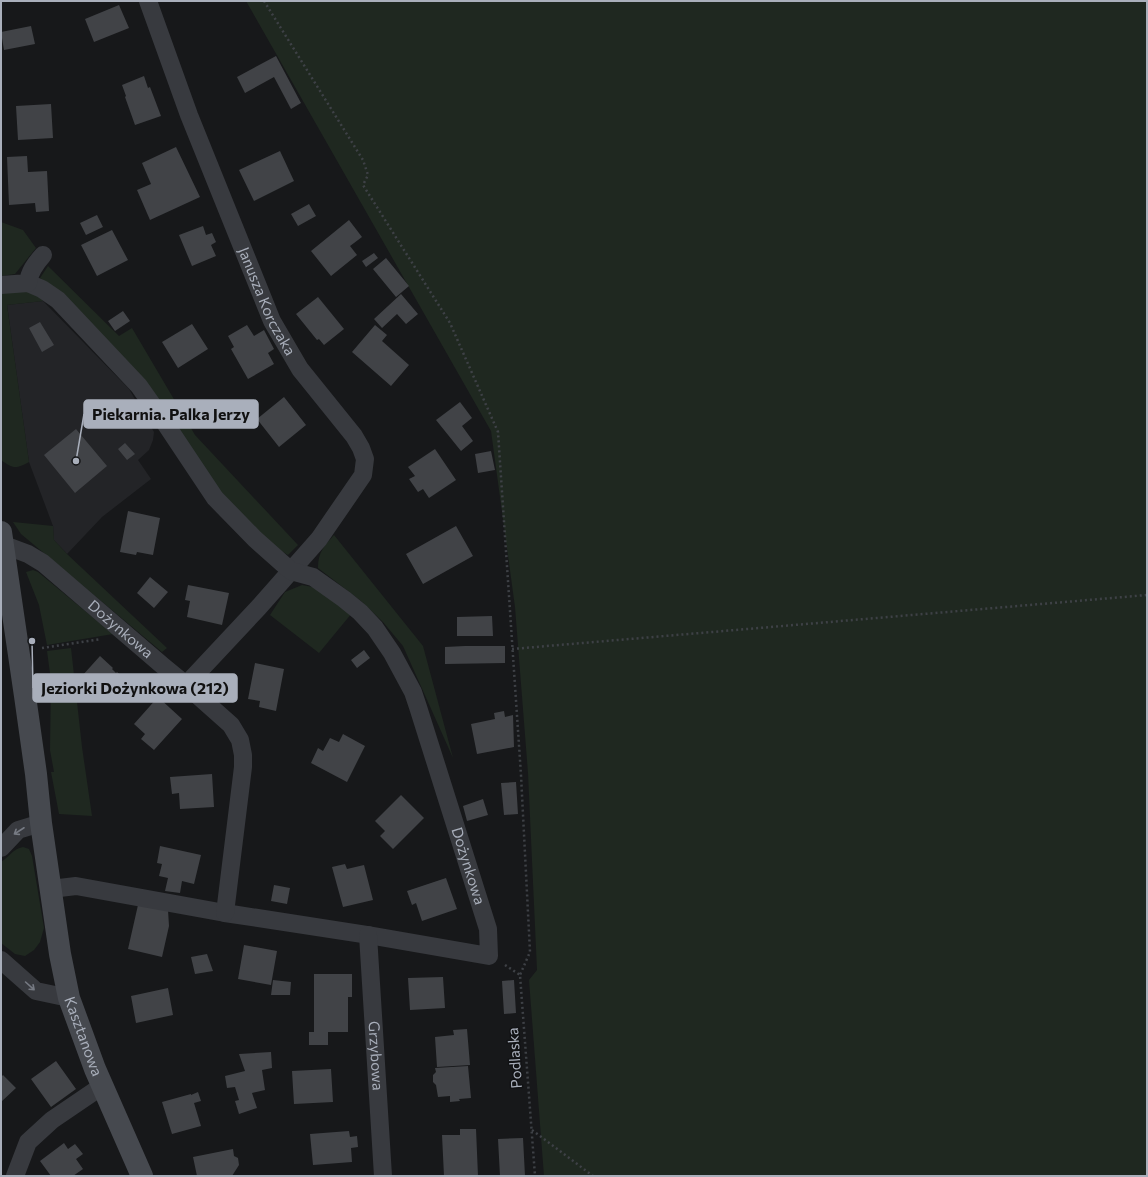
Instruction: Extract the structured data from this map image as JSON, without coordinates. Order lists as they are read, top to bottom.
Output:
{
  "streets": {
    "street": [
      "Janusza Korczaka",
      "Dożynkowa",
      "Kasztanowa",
      "Grzybowa"
    ],
    "path": ["Podlaska"]
  },
  "crossings": [
    ["Janusza Korczaka", "Dożynkowa"],
    ["Dożynkowa", "Kasztanowa"]
  ],
  "places": ["Piekarnia. Palka Jerzy", "Jeziorki Dożynkowa (212)"]
}
